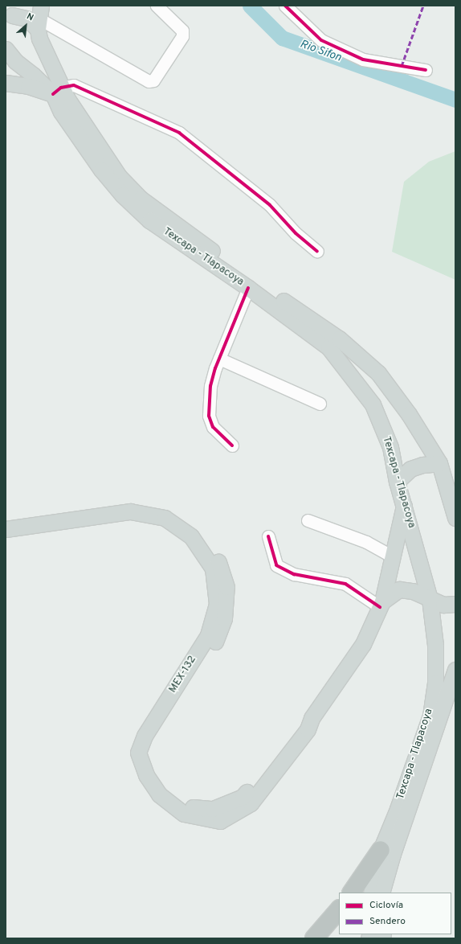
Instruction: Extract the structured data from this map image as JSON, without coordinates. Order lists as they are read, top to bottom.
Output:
{
  "streets": {
    "main road": ["Texcapa - Tlapacoya", "MEX-132"]
  },
  "crossings": [
    ["Texcapa - Tlapacoya", "MEX-132"]
  ],
  "water": ["Rio Sifon"],
  "legend": ["Ciclovía", "Sendero"],
  "north": "top right"
}
